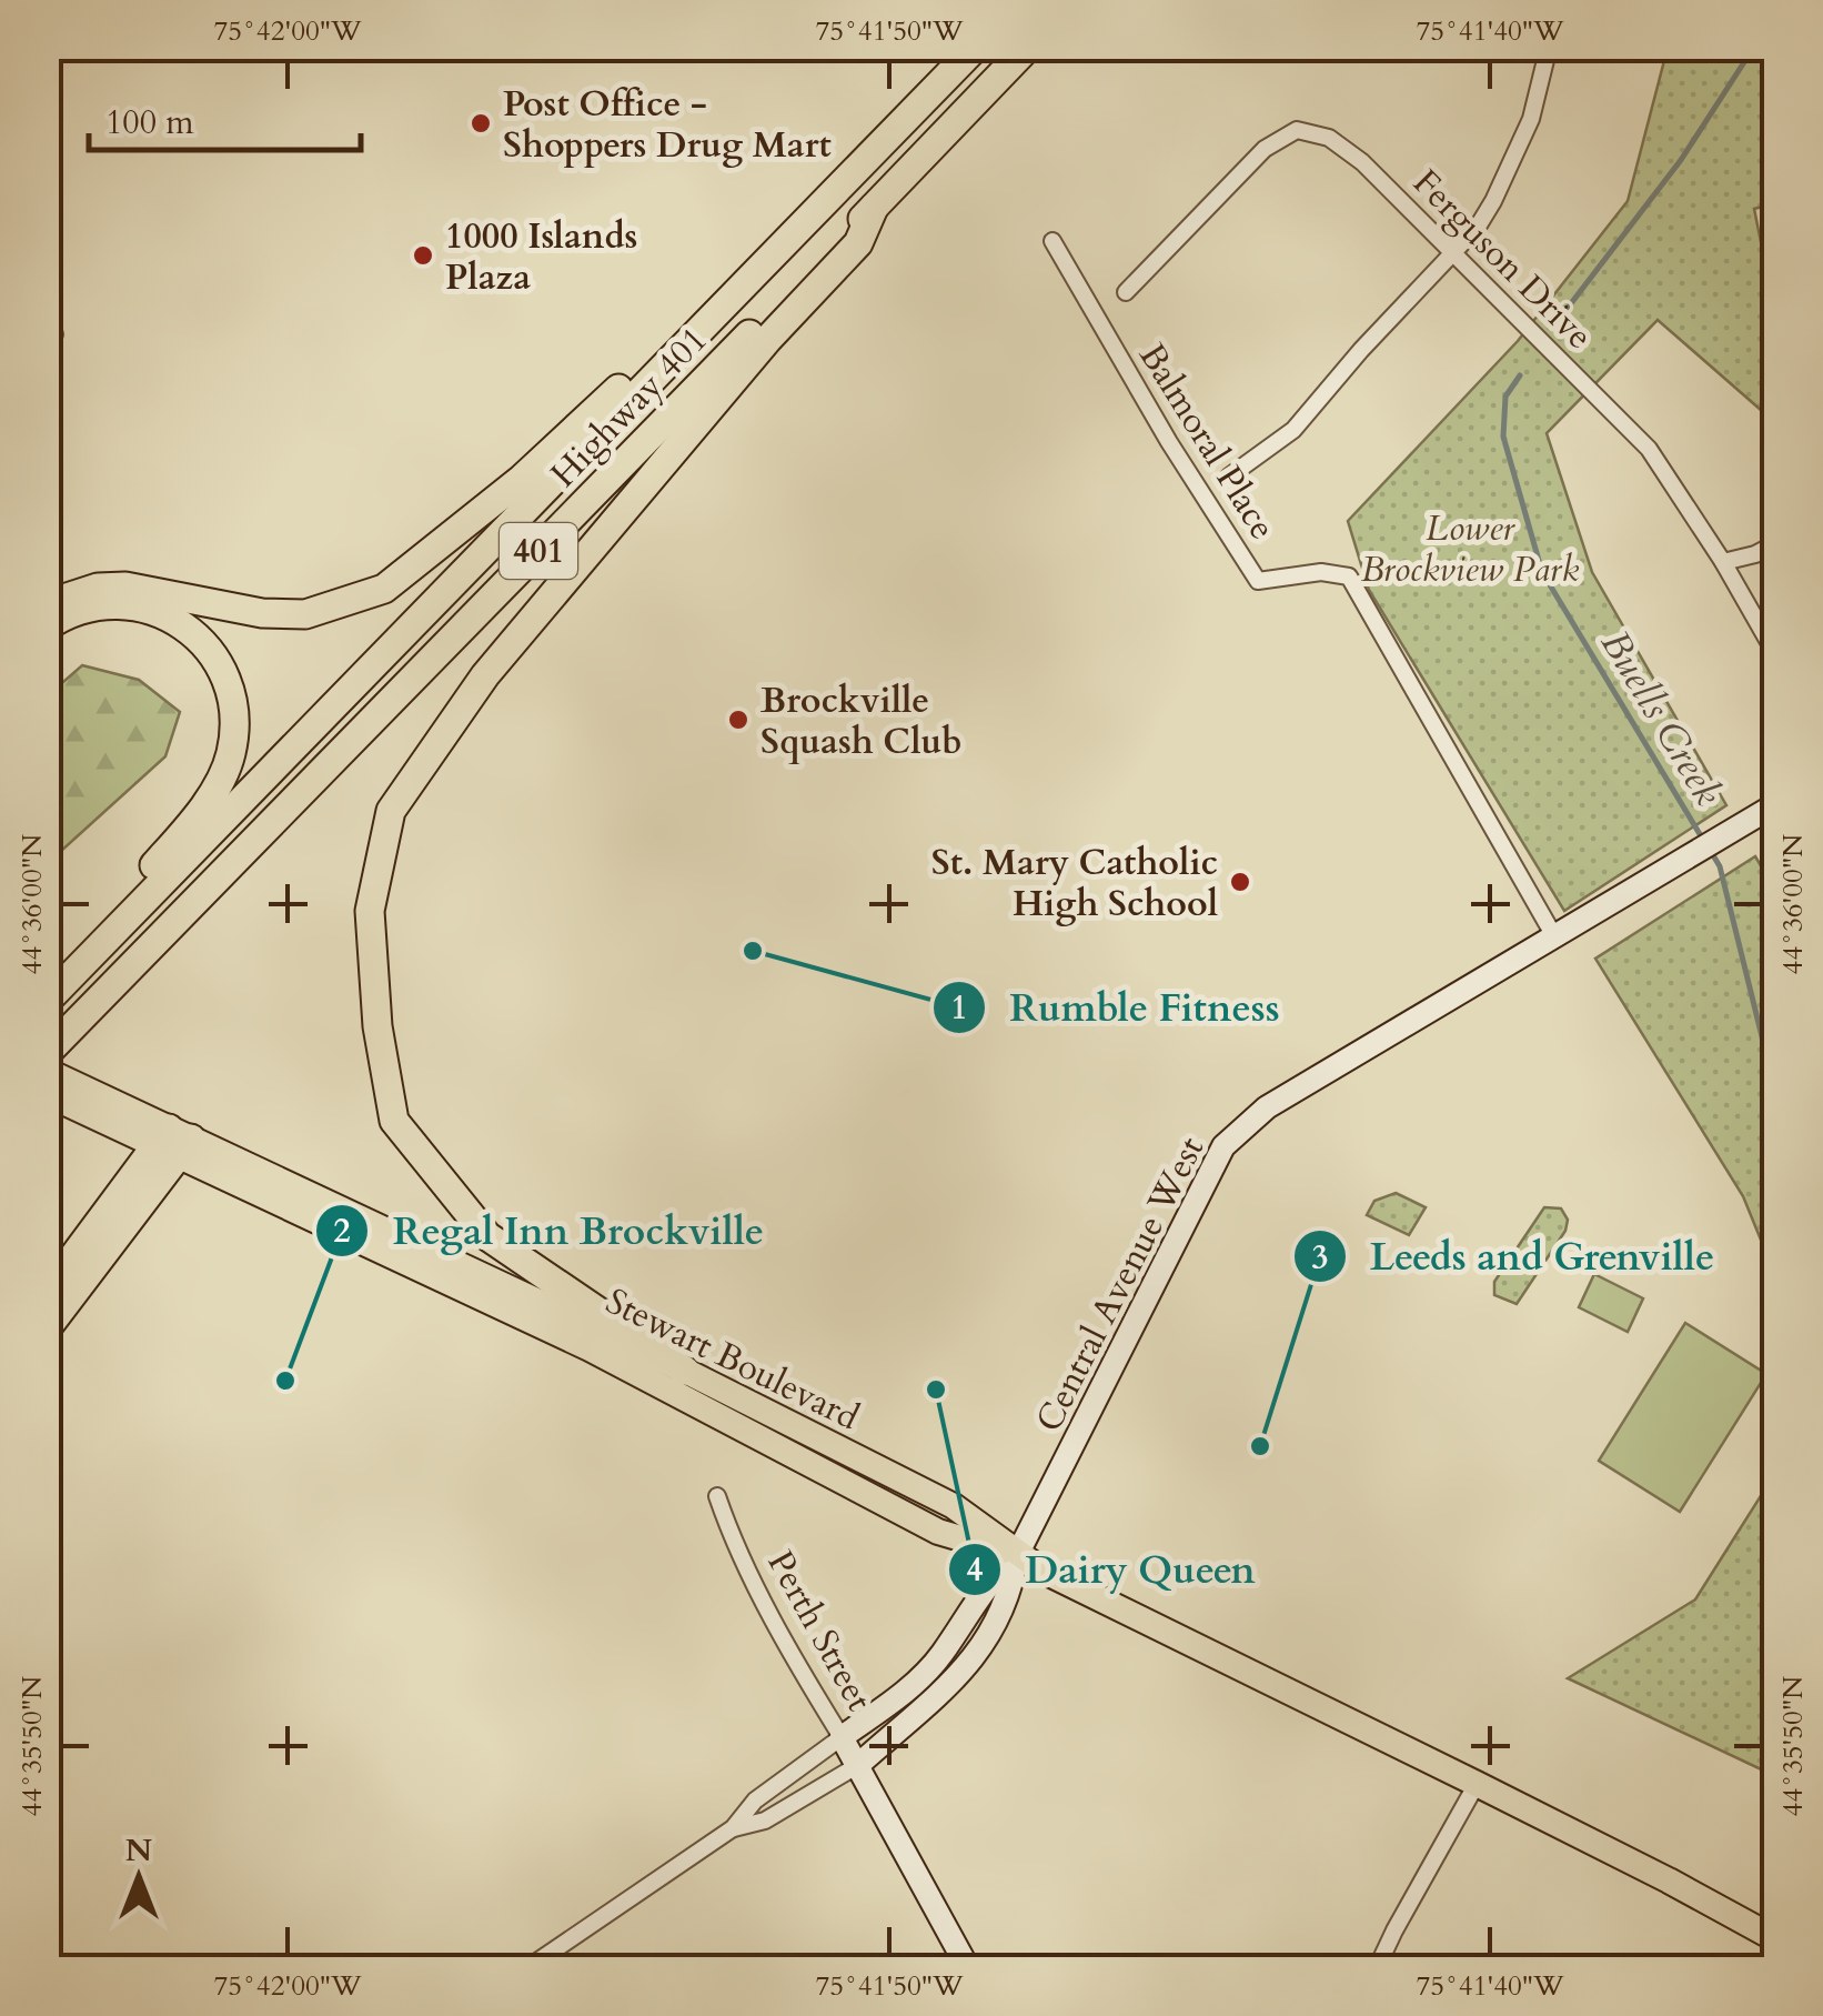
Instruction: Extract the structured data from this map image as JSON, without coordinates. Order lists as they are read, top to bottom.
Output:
{
  "streets": {
    "highway": ["Highway 401", "401"],
    "main road": ["Stewart Boulevard"],
    "street": [
      "Ferguson Drive",
      "Balmoral Place",
      "Central Avenue West",
      "Perth Street"
    ]
  },
  "crossings": [
    ["Balmoral Place", "Central Avenue West"],
    ["Central Avenue West", "Stewart Boulevard"],
    ["Central Avenue West", "Perth Street"]
  ],
  "water": ["Buells Creek"],
  "parks": ["Lower Brockview Park"],
  "places": [
    "Post Office - Shoppers Drug Mart",
    "1000 Islands Plaza",
    "Brockville Squash Club",
    "St. Mary Catholic High School",
    "Rumble Fitness",
    "Regal Inn Brockville",
    "Dairy Queen",
    "Leeds and Grenville"
  ],
  "scale_bar": "100 m",
  "north": "top",
  "coordinates": [
    "75°42'00\"W",
    "75°41'50\"W",
    "75°41'40\"W",
    "44°36'00\"N",
    "44°35'50\"N"
  ]
}
